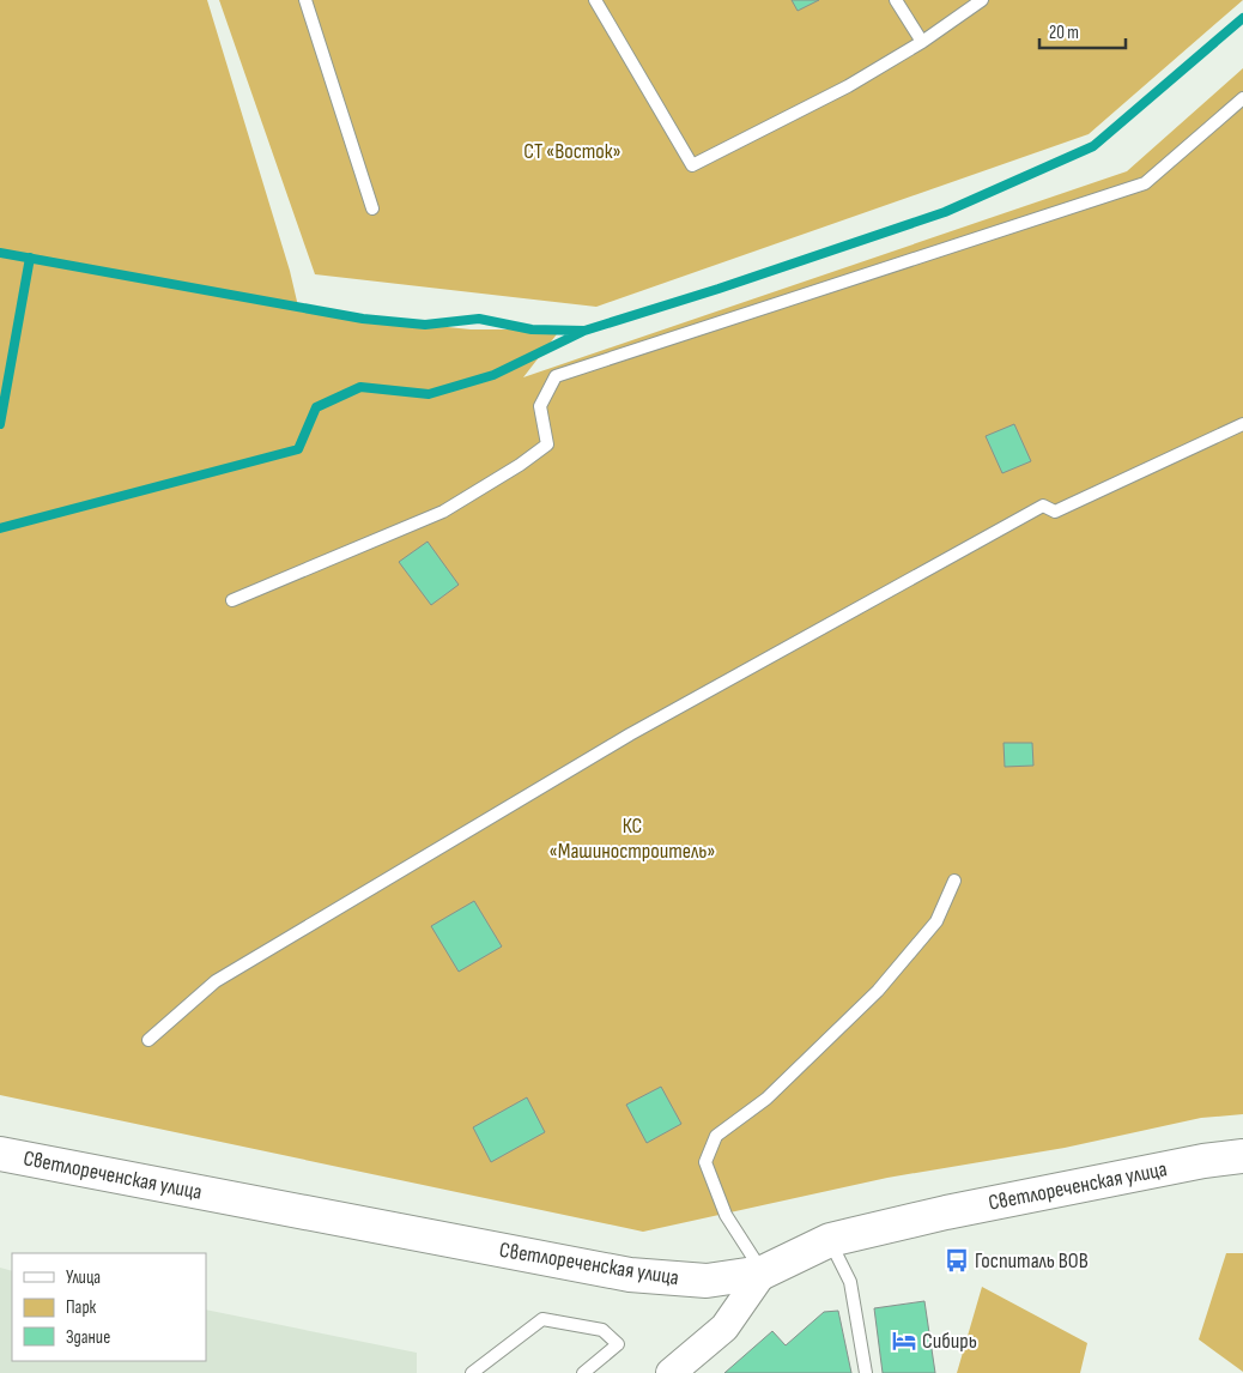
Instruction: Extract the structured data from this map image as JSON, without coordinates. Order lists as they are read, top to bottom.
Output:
{
  "streets": {
    "main road": ["Светлореченская улица"]
  },
  "parks": ["СТ «Восток»", "КС «Машиностроитель»"],
  "places": {
    "bus stop": ["Госпиталь ВОВ"],
    "hotel": ["Сибирь"]
  },
  "legend": ["Улица", "Парк", "Здание"],
  "scale_bar": "20 m"
}
